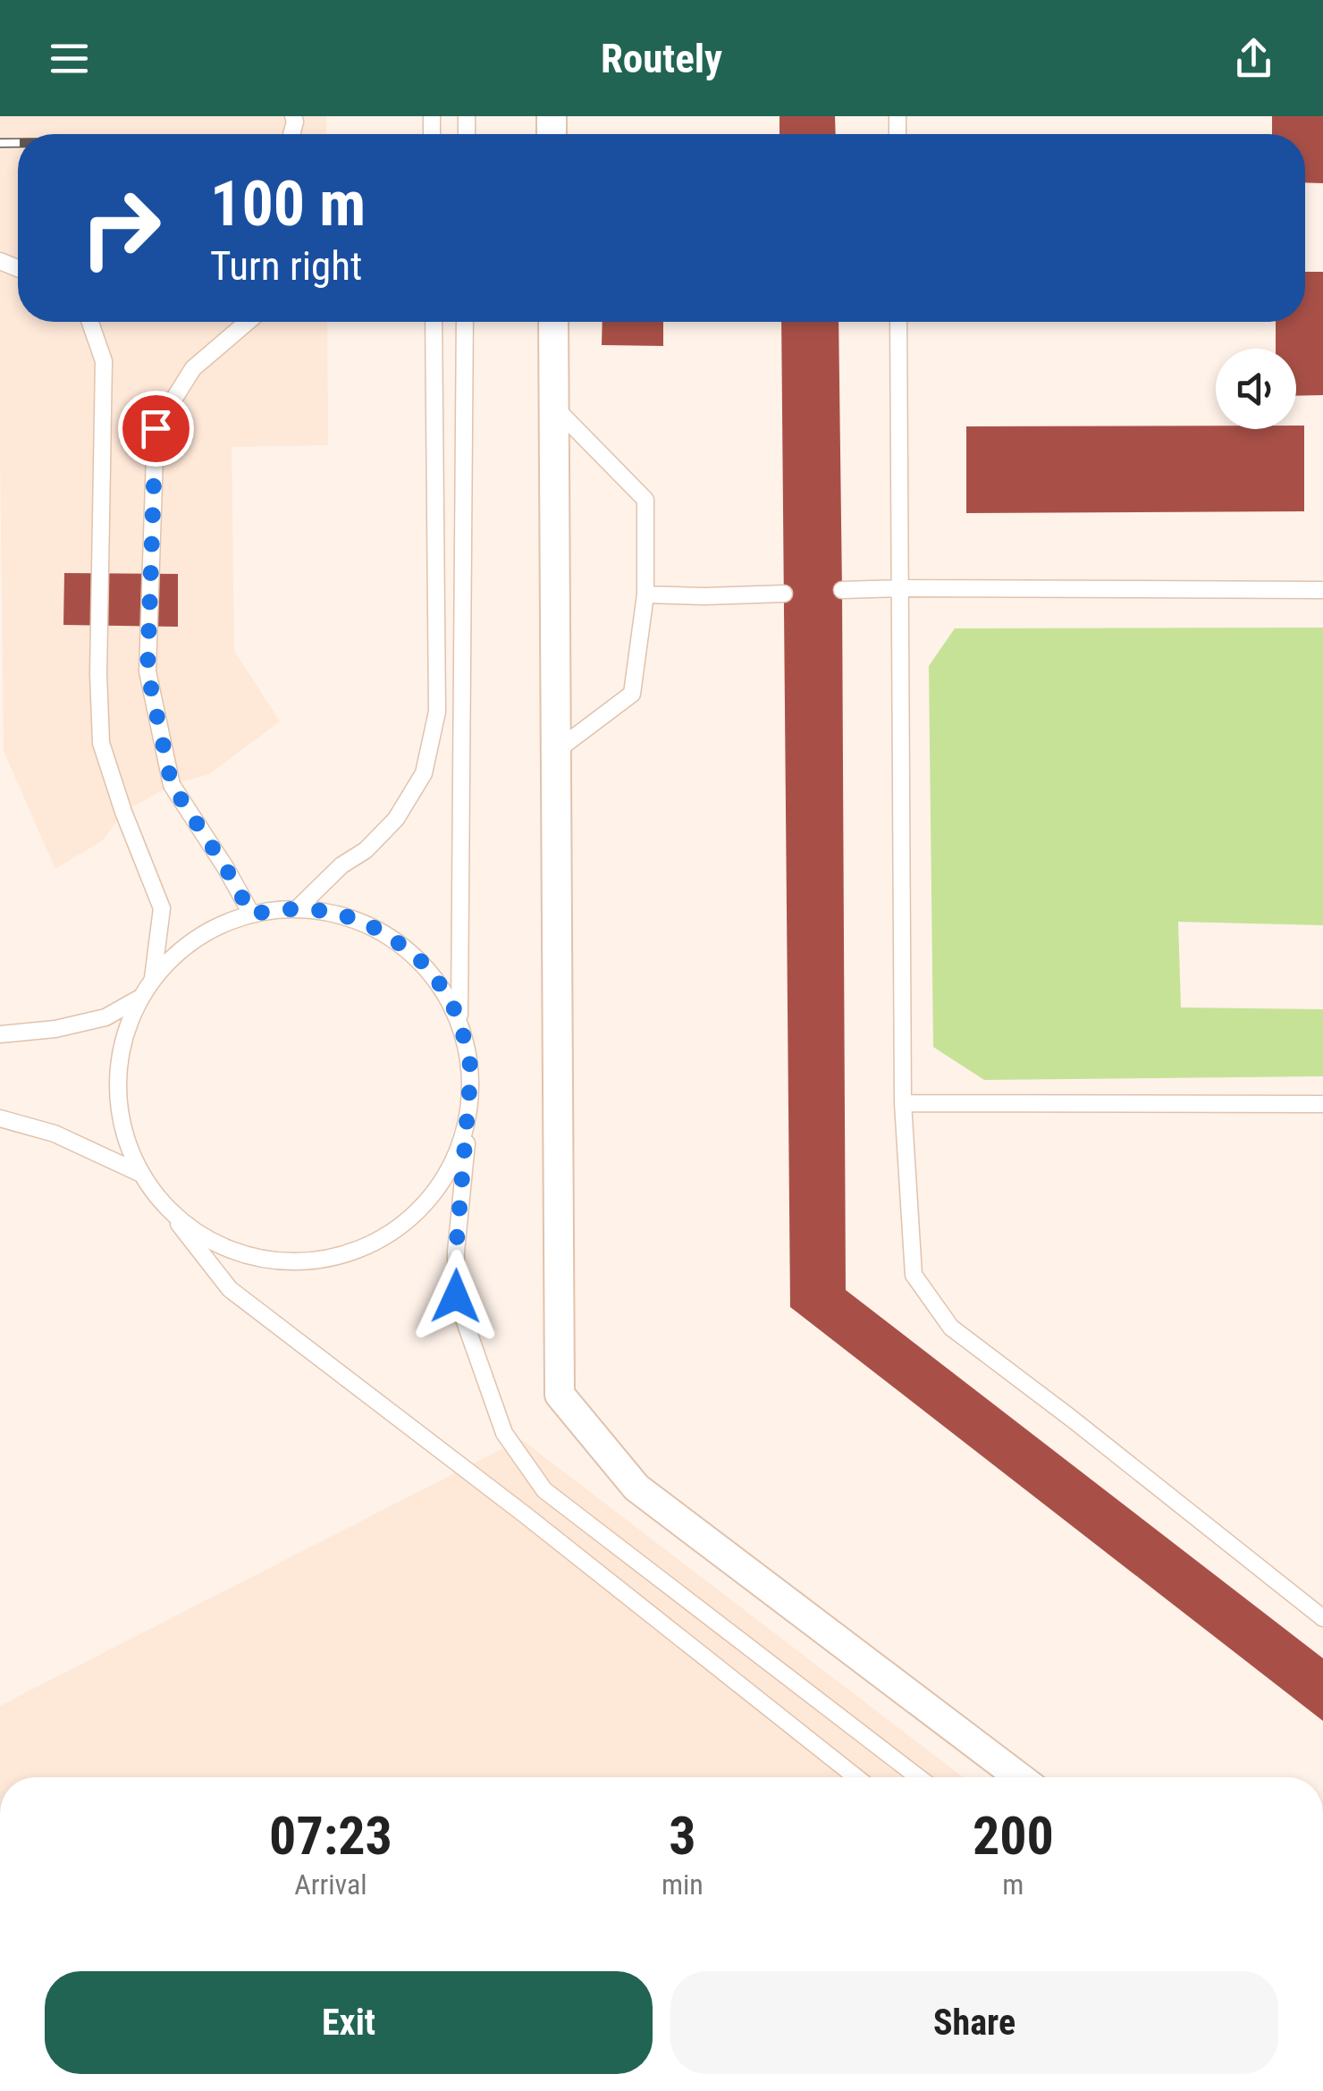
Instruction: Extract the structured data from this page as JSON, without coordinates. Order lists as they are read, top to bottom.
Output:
{
  "page": {
    "header": "Routely",
    "turn": ["100 m", "Turn right"],
    "eta": [
      "07:23",
      "Arrival",
      "3",
      "min",
      "200",
      "m"
    ],
    "buttons": ["Exit", "Share"]
  }
}
